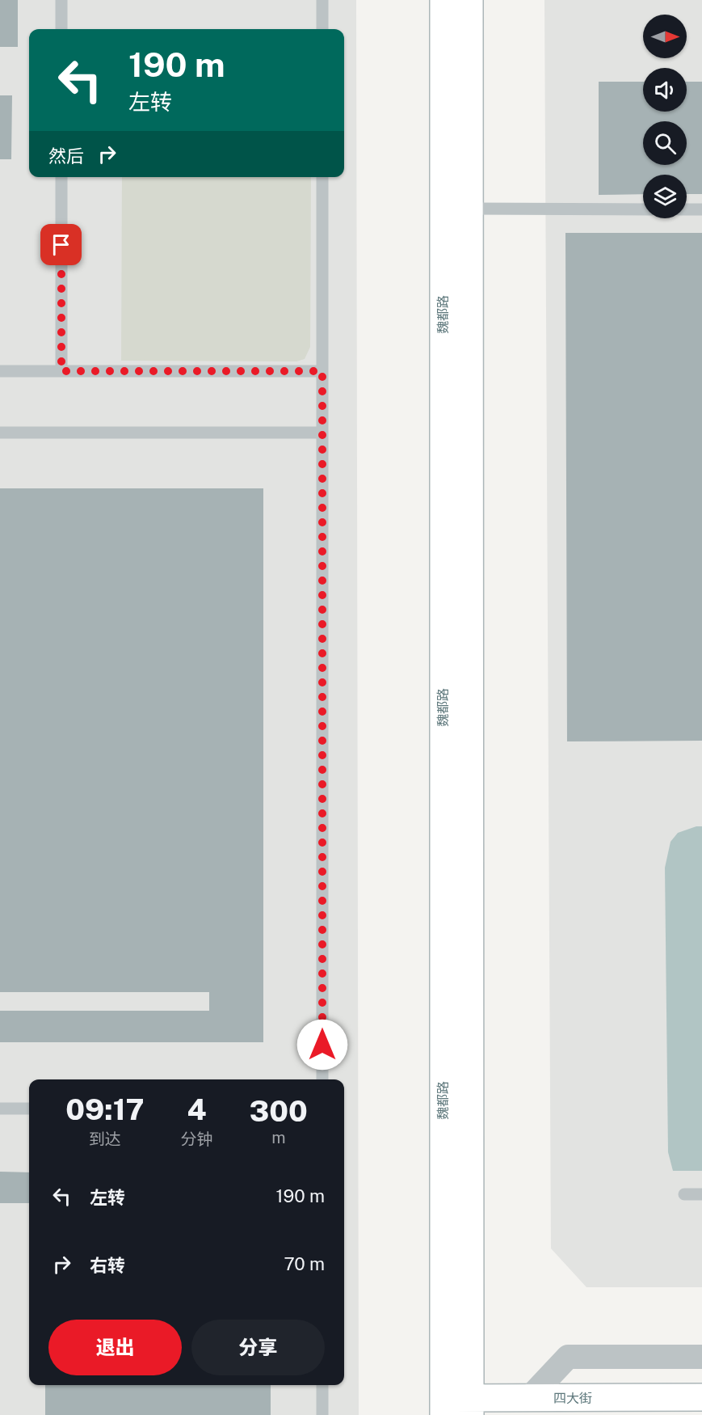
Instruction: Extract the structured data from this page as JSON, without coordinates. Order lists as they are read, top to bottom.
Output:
{
  "streets": {
    "main road": ["魏都路", "四大街"]
  },
  "crossings": [
    ["魏都路", "四大街"]
  ],
  "north": "right",
  "page": {
    "turn": ["190 m", "左转"],
    "then": "然后",
    "eta": [
      "09:17",
      "到达",
      "4",
      "分钟",
      "300",
      "m"
    ],
    "list": [
      {
        "name": "左转",
        "value": "190 m"
      },
      {
        "name": "右转",
        "value": "70 m"
      }
    ],
    "buttons": ["退出", "分享"]
  }
}
